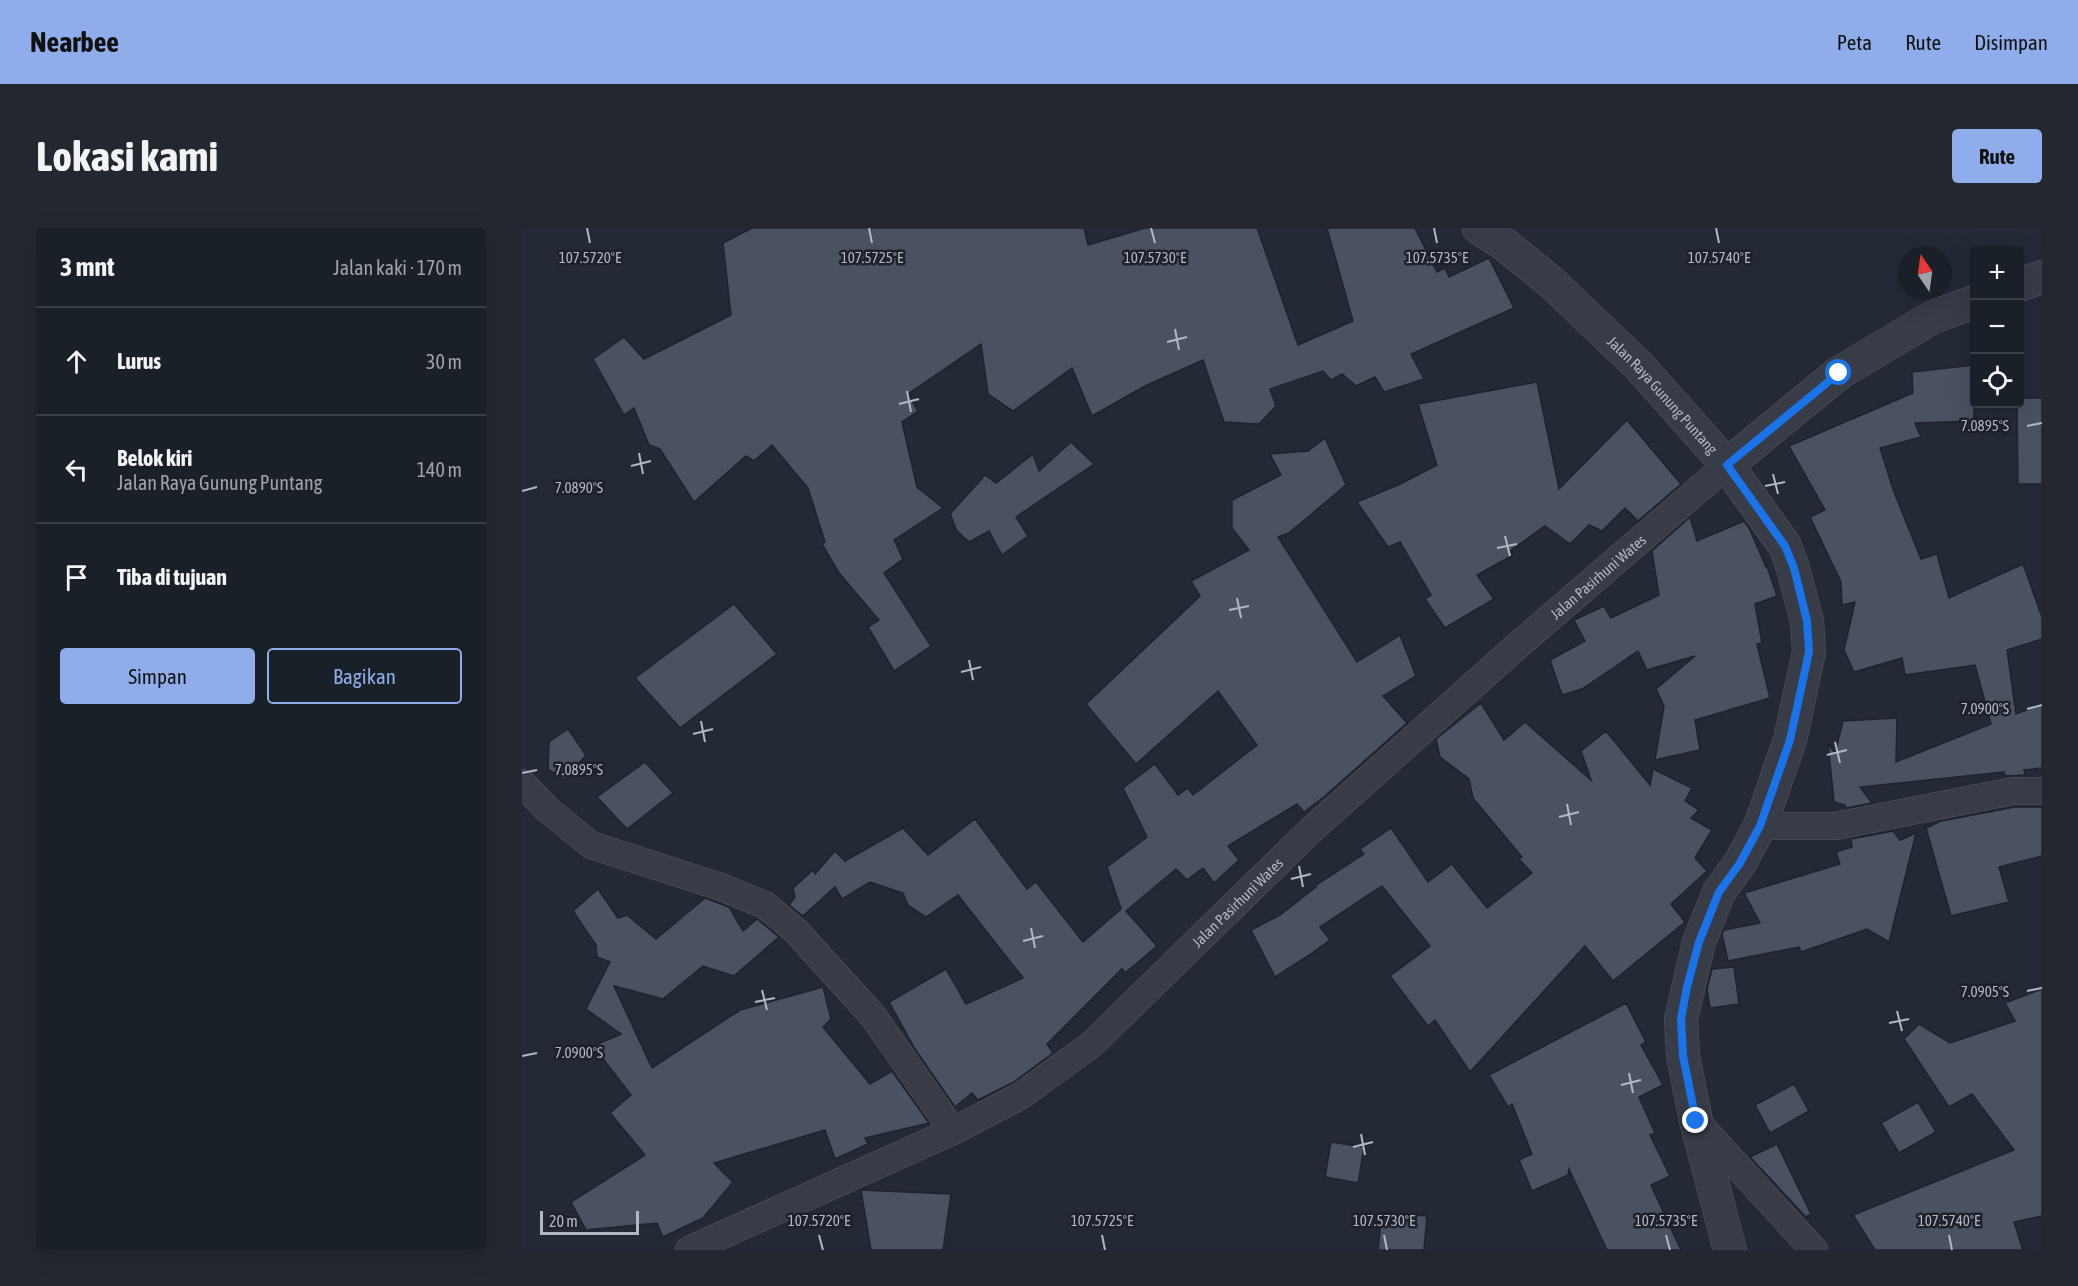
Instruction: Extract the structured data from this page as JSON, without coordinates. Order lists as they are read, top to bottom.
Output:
{
  "streets": {
    "street": ["Jalan Raya Gunung Puntang", "Jalan Pasirhuni Wates"]
  },
  "crossings": [
    ["Jalan Raya Gunung Puntang", "Jalan Pasirhuni Wates"]
  ],
  "scale_bar": "20 m",
  "north": "top",
  "page": {
    "header": "Nearbee",
    "nav": ["Peta", "Rute", "Disimpan"],
    "buttons": [
      "Rute",
      ["Simpan", "Bagikan"]
    ],
    "title": "Lokasi kami",
    "heading": ["3 mnt", "Jalan kaki · 170 m"],
    "map_buttons": ["+", "−"],
    "list": [
      ["Lurus", "30 m"],
      ["Belok kiri", "Jalan Raya Gunung Puntang", "140 m"],
      "Tiba di tujuan"
    ],
    "scale": "20 m"
  },
  "coordinates": [
    "107.5720°E",
    "107.5725°E",
    "107.5730°E",
    "107.5735°E",
    "107.5740°E",
    "7.0895°S",
    "7.0890°S",
    "7.0900°S",
    "7.0905°S"
  ]
}
